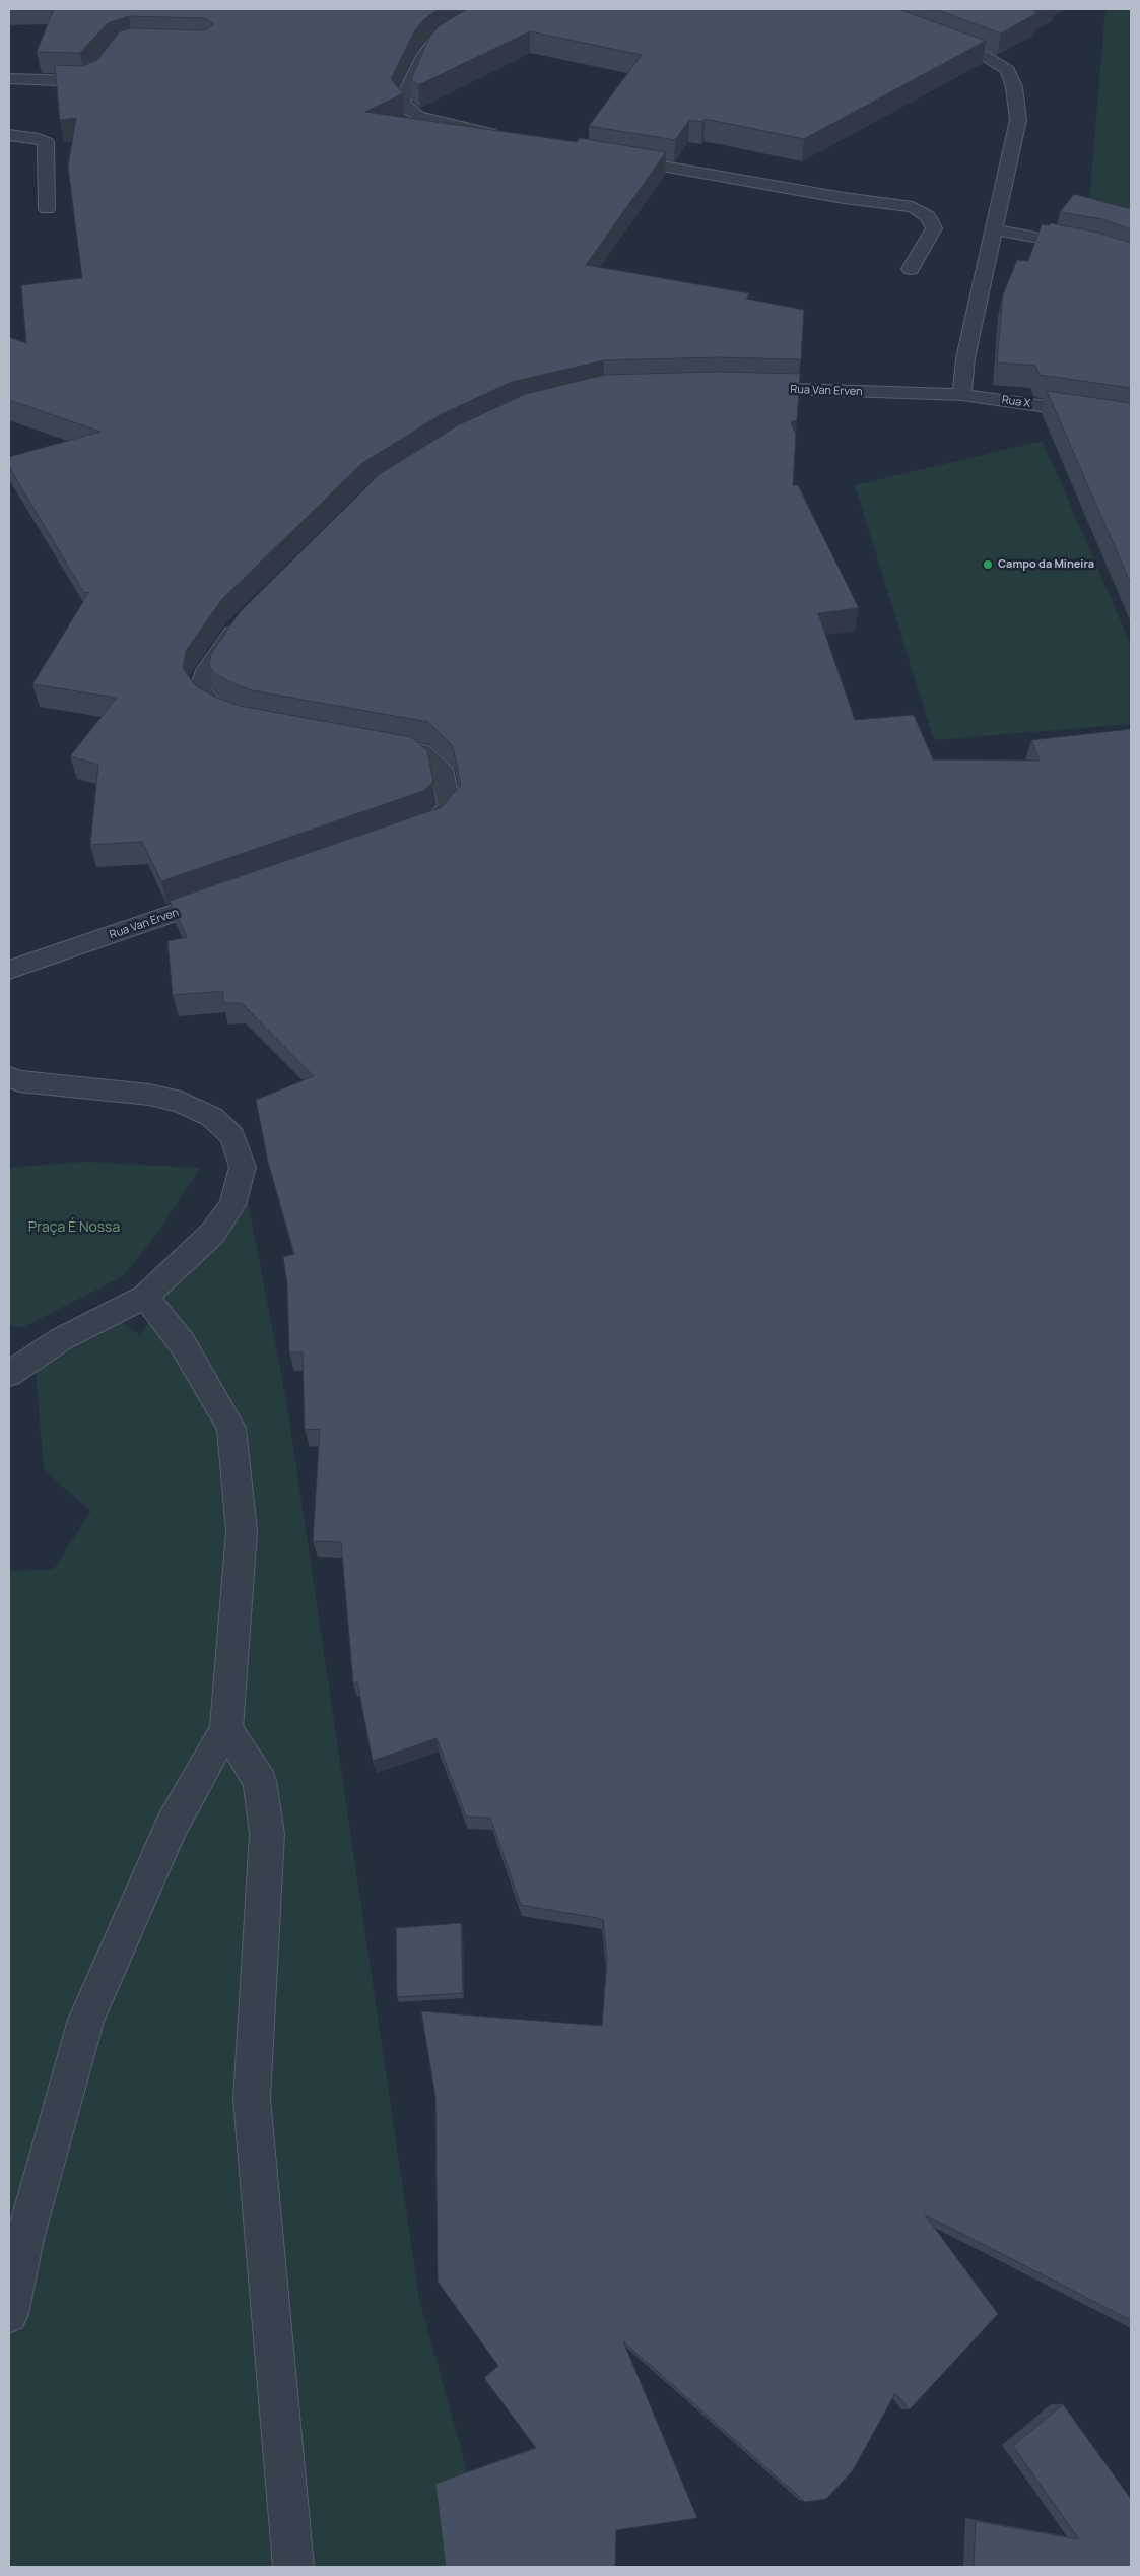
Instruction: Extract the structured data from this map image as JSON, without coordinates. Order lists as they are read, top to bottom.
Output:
{
  "streets": {
    "street": ["Rua Van Erven", "Rua X"]
  },
  "crossings": [
    ["Rua Van Erven", "Rua X"]
  ],
  "parks": ["Praça É Nossa"],
  "places": ["Campo da Mineira"]
}
